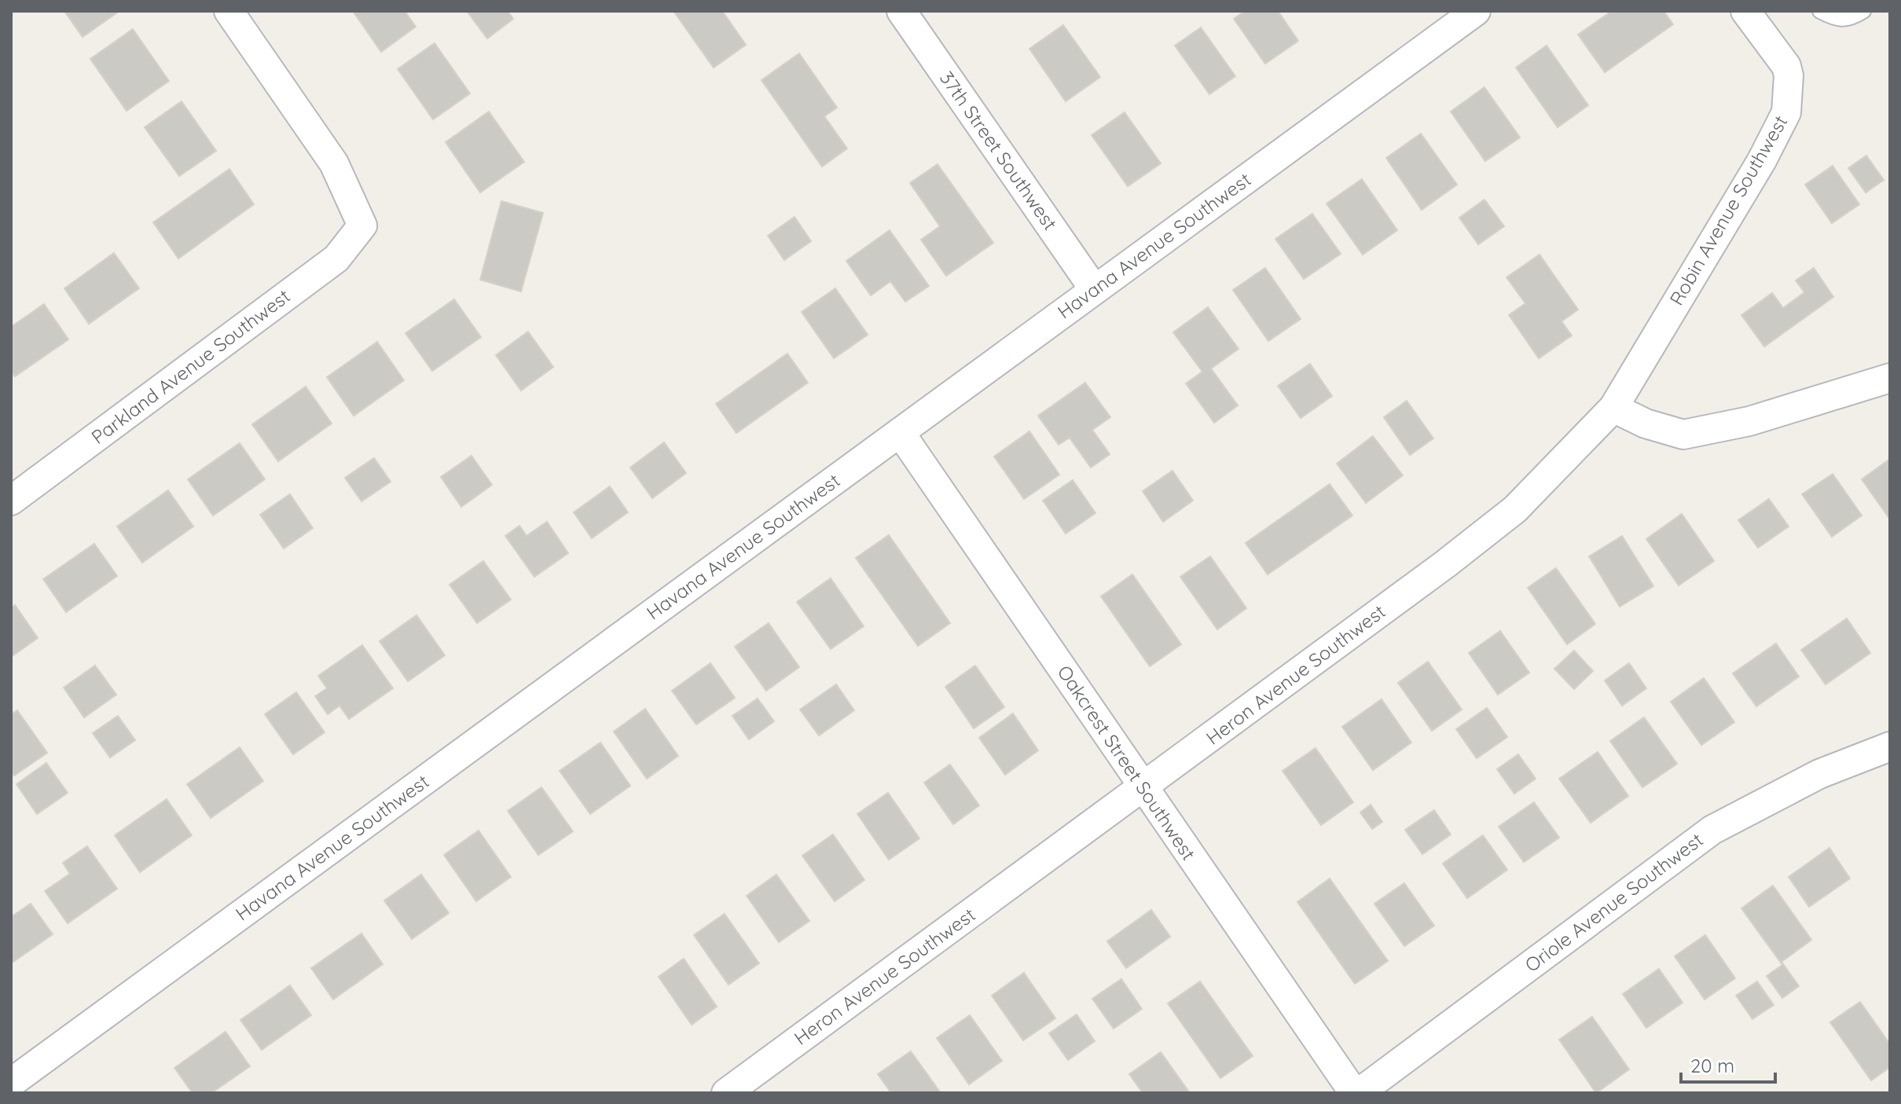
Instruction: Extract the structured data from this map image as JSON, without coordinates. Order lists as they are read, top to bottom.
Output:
{
  "streets": {
    "street": [
      "37th Street Southwest",
      "Robin Avenue Southwest",
      "Havana Avenue Southwest",
      "Parkland Avenue Southwest",
      "Heron Avenue Southwest",
      "Oakcrest Street Southwest",
      "Oriole Avenue Southwest"
    ]
  },
  "crossings": [
    ["37th Street Southwest", "Havana Avenue Southwest"],
    ["Robin Avenue Southwest", "Heron Avenue Southwest"],
    ["Havana Avenue Southwest", "Oakcrest Street Southwest"],
    ["Heron Avenue Southwest", "Oakcrest Street Southwest"]
  ],
  "scale_bar": "20 m"
}
